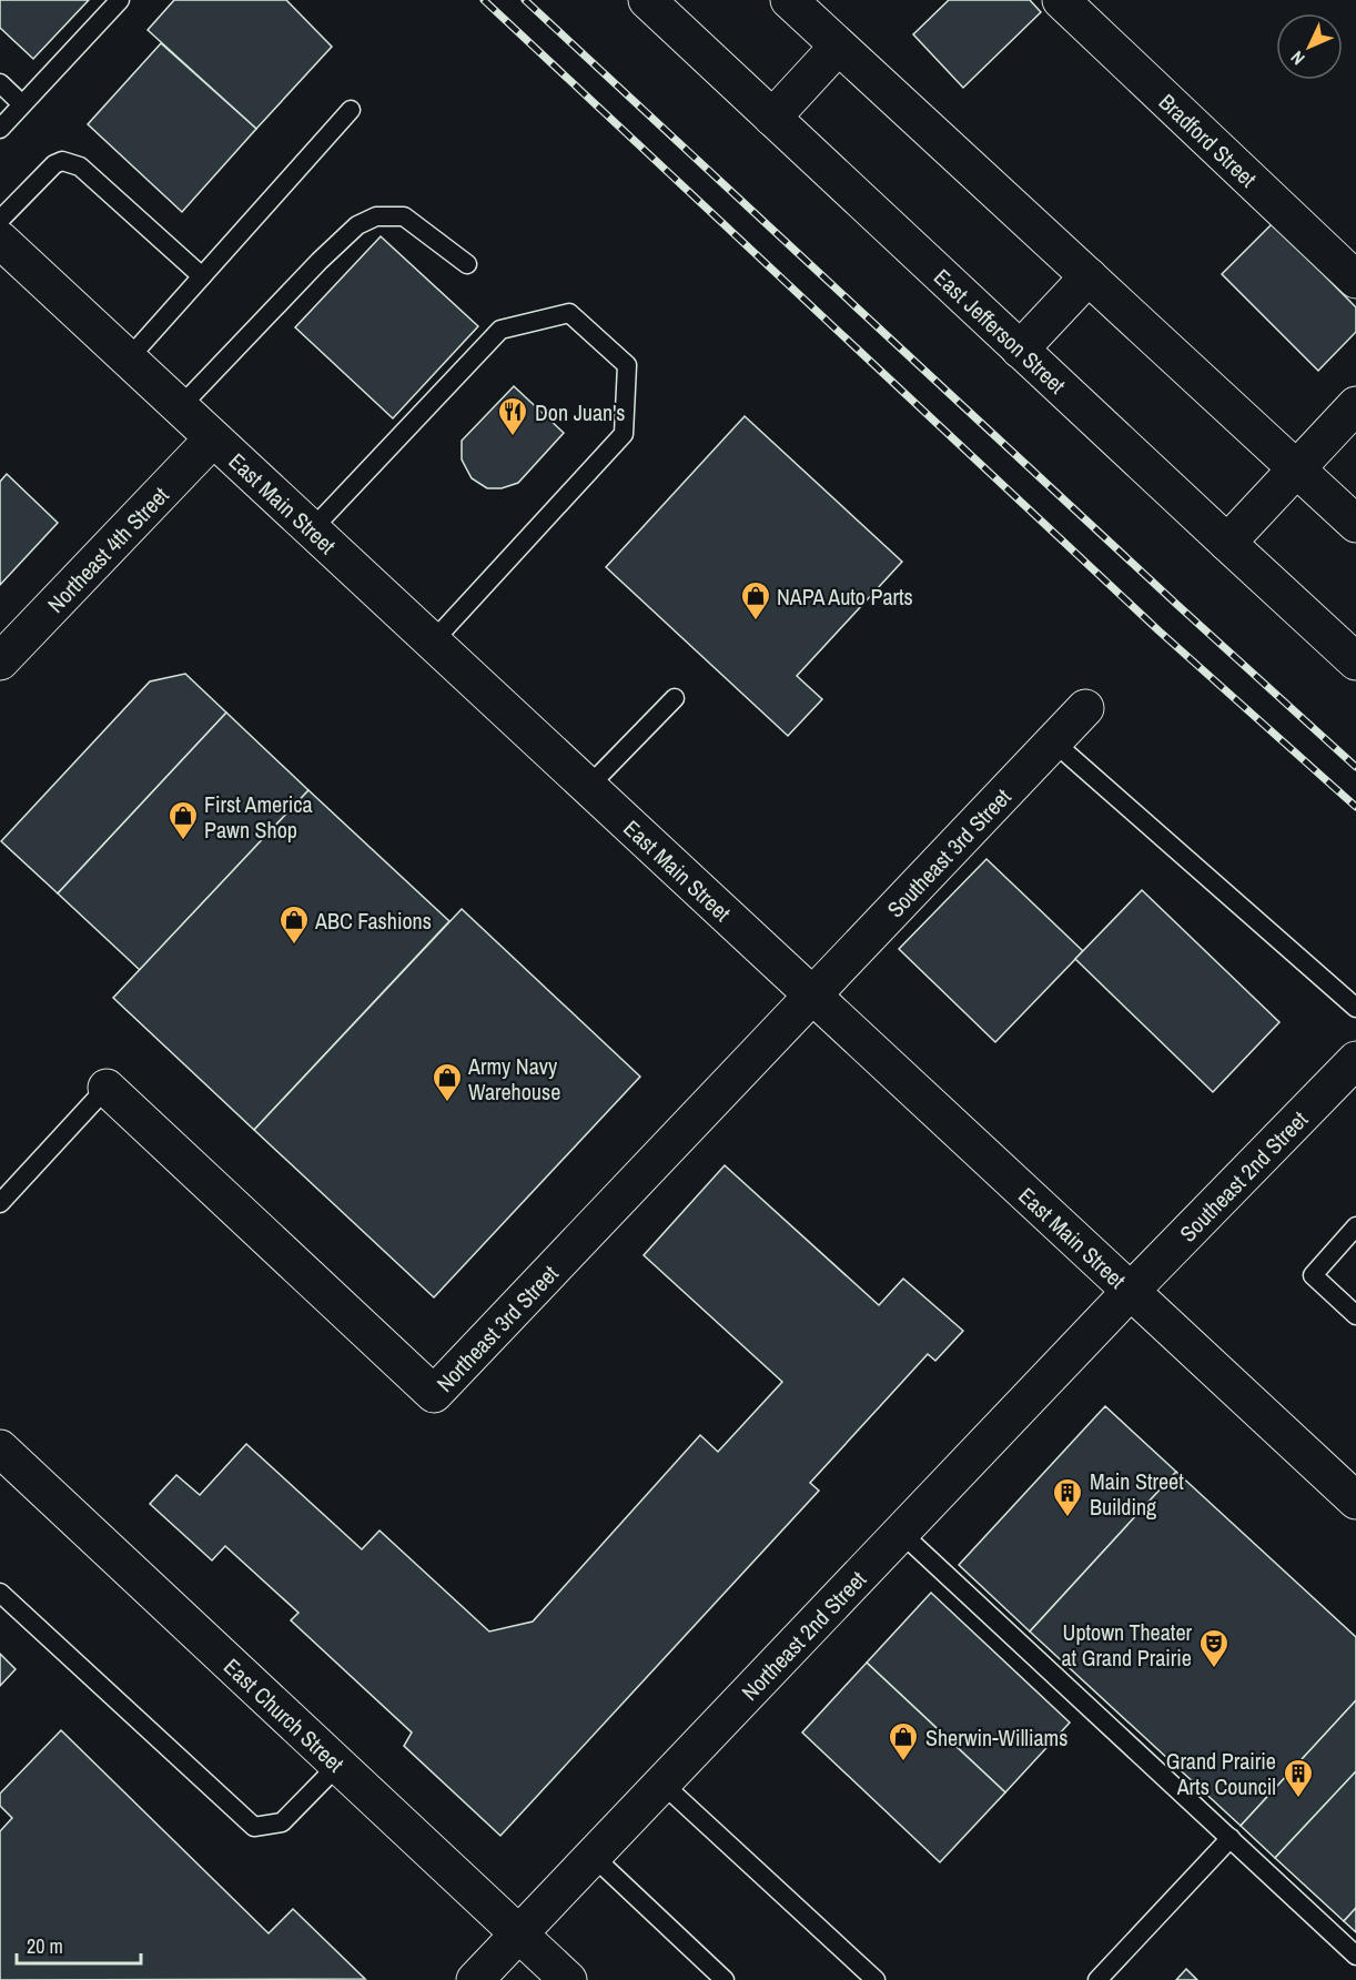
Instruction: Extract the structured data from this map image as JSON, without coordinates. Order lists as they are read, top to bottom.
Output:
{
  "streets": {
    "street": [
      "Bradford Street",
      "East Jefferson Street",
      "East Main Street",
      "Northeast 4th Street",
      "Southeast 3rd Street",
      "Southeast 2nd Street",
      "Northeast 3rd Street",
      "Northeast 2nd Street",
      "East Church Street"
    ]
  },
  "crossings": [
    ["East Main Street", "Northeast 4th Street"],
    ["East Main Street", "Southeast 3rd Street"],
    ["East Main Street", "Southeast 2nd Street"],
    ["East Main Street", "Northeast 3rd Street"],
    ["East Main Street", "Northeast 2nd Street"],
    ["Southeast 3rd Street", "Northeast 3rd Street"],
    ["Southeast 2nd Street", "Northeast 2nd Street"],
    ["Northeast 2nd Street", "East Church Street"]
  ],
  "places": {
    "restaurant": ["Don Juan's"],
    "shop": [
      "NAPA Auto Parts",
      "First America Pawn Shop",
      "ABC Fashions",
      "Army Navy Warehouse",
      "Sherwin-Williams"
    ],
    "building": ["Main Street Building", "Grand Prairie Arts Council"],
    "theatre": ["Uptown Theater at Grand Prairie"]
  },
  "scale_bar": "20 m",
  "north": "bottom left"
}
